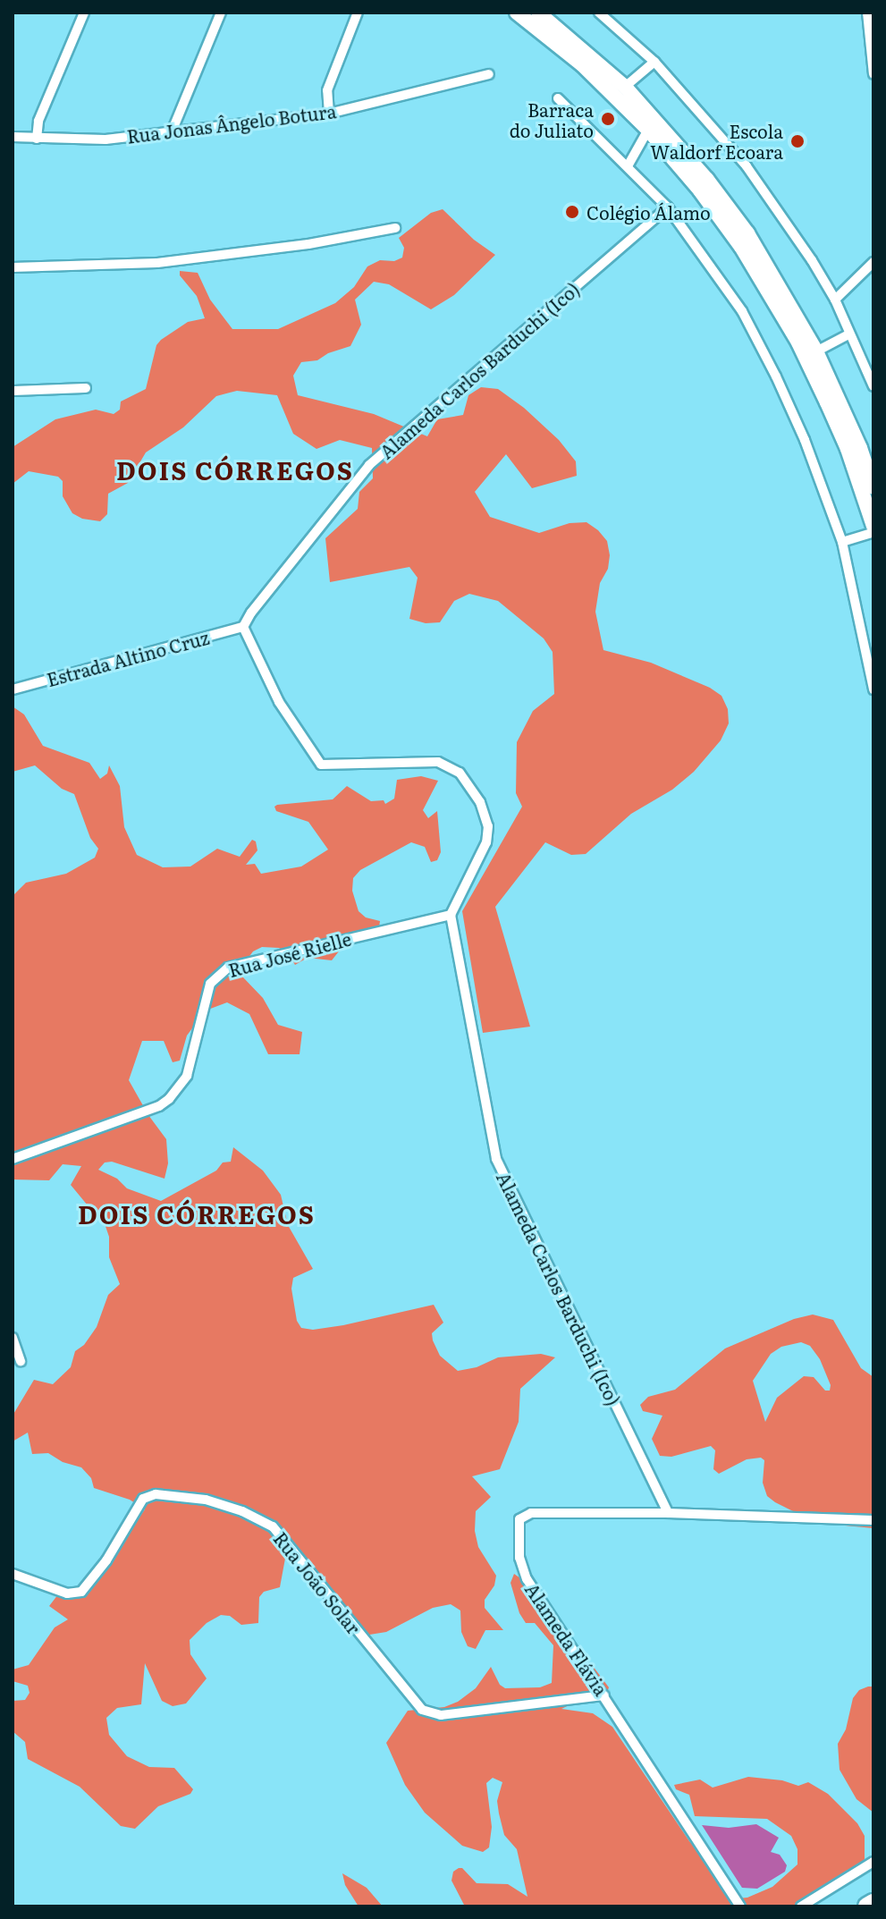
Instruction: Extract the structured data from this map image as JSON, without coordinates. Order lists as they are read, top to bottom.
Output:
{
  "streets": {
    "street": [
      "Rua Jonas Ângelo Botura",
      "Alameda Carlos Barduchi (Ico)",
      "Estrada Altino Cruz",
      "Rua José Rielle",
      "Rua João Solar",
      "Alameda Flávia"
    ]
  },
  "crossings": [
    ["Alameda Carlos Barduchi (Ico)", "Estrada Altino Cruz"],
    ["Alameda Carlos Barduchi (Ico)", "Rua José Rielle"],
    ["Alameda Carlos Barduchi (Ico)", "Alameda Flávia"],
    ["Rua João Solar", "Alameda Flávia"]
  ],
  "districts": ["DOIS CÓRREGOS", "DOIS CÓRREGOS"],
  "places": ["Barraca do Juliato", "Escola Waldorf Ecoara", "Colégio Álamo"]
}
